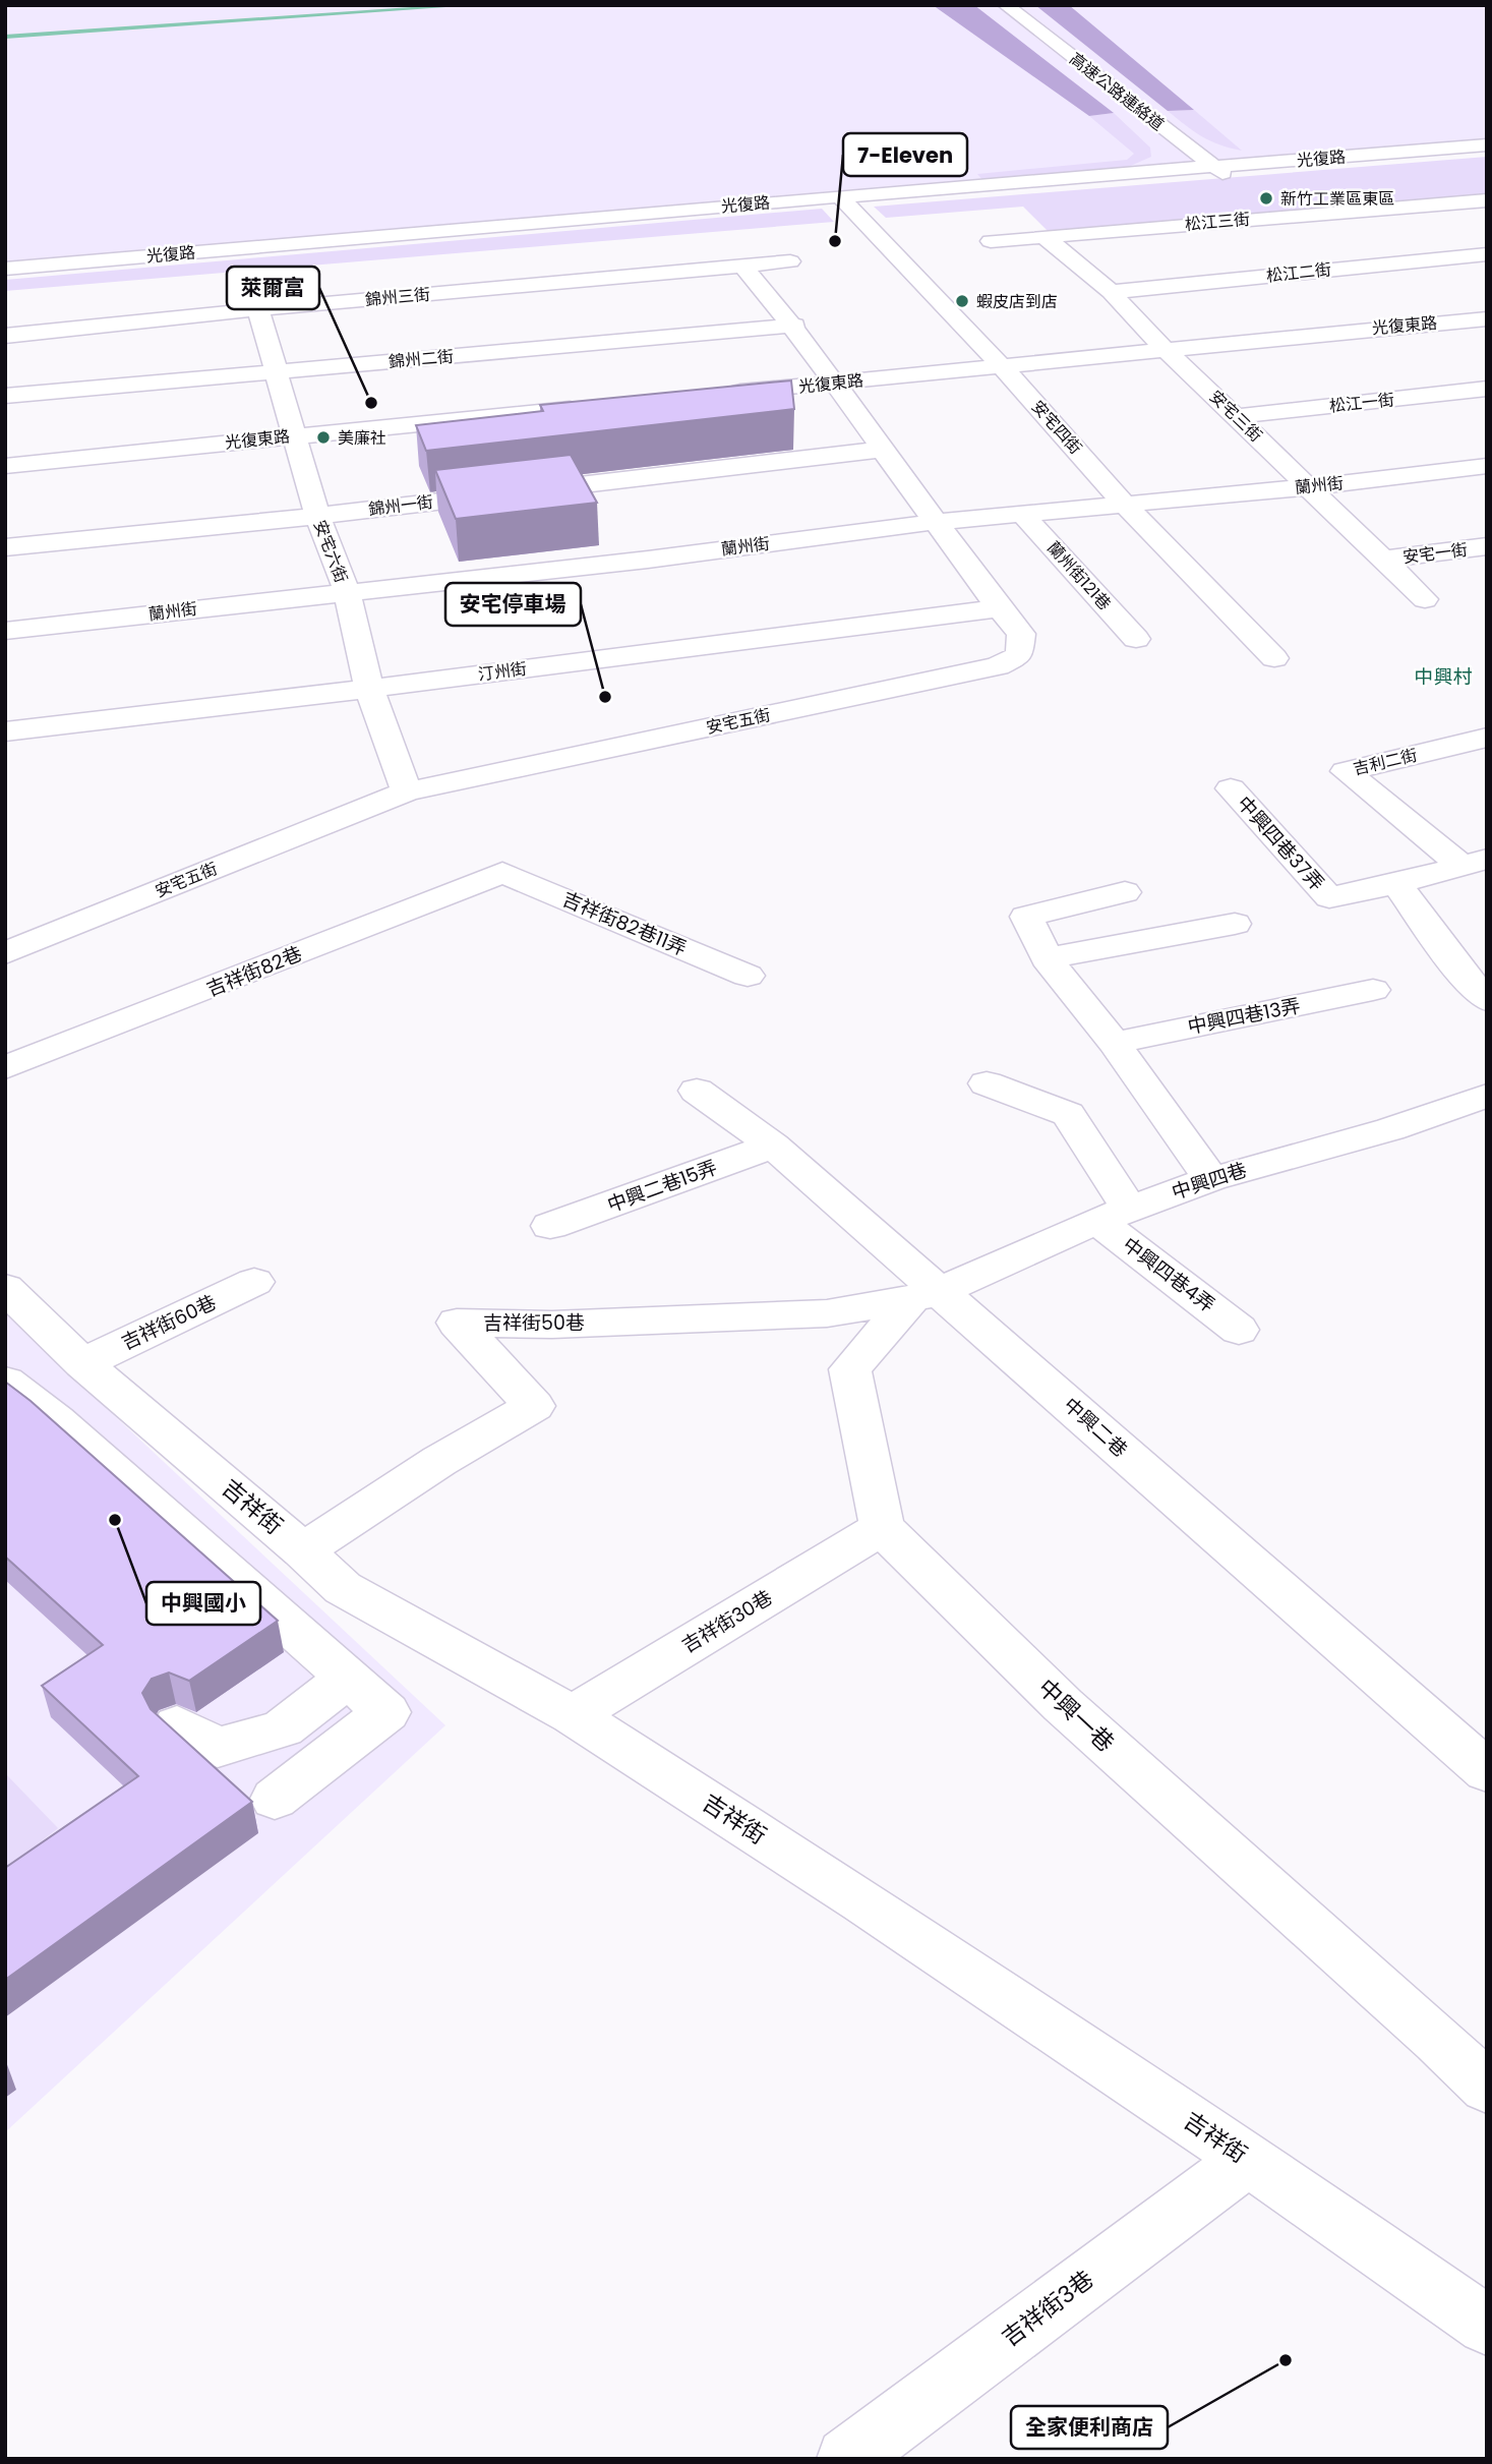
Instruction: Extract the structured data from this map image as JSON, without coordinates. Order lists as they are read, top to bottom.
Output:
{
  "streets": {
    "street": [
      "高速公路連絡道",
      "光復路",
      "松江三街",
      "松江二街",
      "錦州三街",
      "光復東路",
      "錦州二街",
      "松江一街",
      "安宅三街",
      "安宅四街",
      "蘭州街",
      "錦州一街",
      "安宅六街",
      "安宅一街",
      "蘭州街121巷",
      "汀州街",
      "安宅五街",
      "吉利二街",
      "中興四巷37弄",
      "吉祥街82巷11弄",
      "吉祥街82巷",
      "中興四巷13弄",
      "中興四巷",
      "中興二巷15弄",
      "中興四巷4弄",
      "吉祥街60巷",
      "吉祥街50巷",
      "中興二巷",
      "吉祥街",
      "吉祥街30巷",
      "中興一巷",
      "吉祥街3巷"
    ]
  },
  "crossings": [
    ["高速公路連絡道", "光復路"],
    ["光復路", "安宅四街"],
    ["松江三街", "安宅三街"],
    ["松江二街", "安宅三街"],
    ["錦州三街", "安宅六街"],
    ["錦州三街", "安宅五街"],
    ["光復東路", "安宅三街"],
    ["光復東路", "安宅四街"],
    ["光復東路", "安宅六街"],
    ["光復東路", "安宅五街"],
    ["錦州二街", "安宅六街"],
    ["錦州二街", "安宅五街"],
    ["松江一街", "安宅三街"],
    ["安宅三街", "蘭州街"],
    ["安宅三街", "安宅一街"],
    ["安宅四街", "蘭州街"],
    ["蘭州街", "安宅六街"],
    ["蘭州街", "蘭州街121巷"],
    ["蘭州街", "安宅五街"],
    ["錦州一街", "安宅六街"],
    ["錦州一街", "安宅五街"],
    ["安宅六街", "汀州街"],
    ["安宅六街", "安宅五街"],
    ["汀州街", "安宅五街"],
    ["吉祥街82巷11弄", "吉祥街82巷"],
    ["中興四巷", "中興四巷4弄"],
    ["中興四巷", "吉祥街50巷"],
    ["中興四巷", "中興二巷"],
    ["中興二巷15弄", "中興二巷"],
    ["吉祥街60巷", "吉祥街"],
    ["吉祥街50巷", "中興二巷"],
    ["吉祥街50巷", "吉祥街"],
    ["吉祥街", "吉祥街30巷"],
    ["吉祥街", "吉祥街3巷"],
    ["吉祥街30巷", "中興一巷"]
  ],
  "districts": ["中興村"],
  "places": [
    "新竹工業區東區",
    "7-Eleven",
    "蝦皮店到店",
    "萊爾富",
    "美廉社",
    "安宅停車場",
    "中興國小",
    "全家便利商店"
  ]
}
